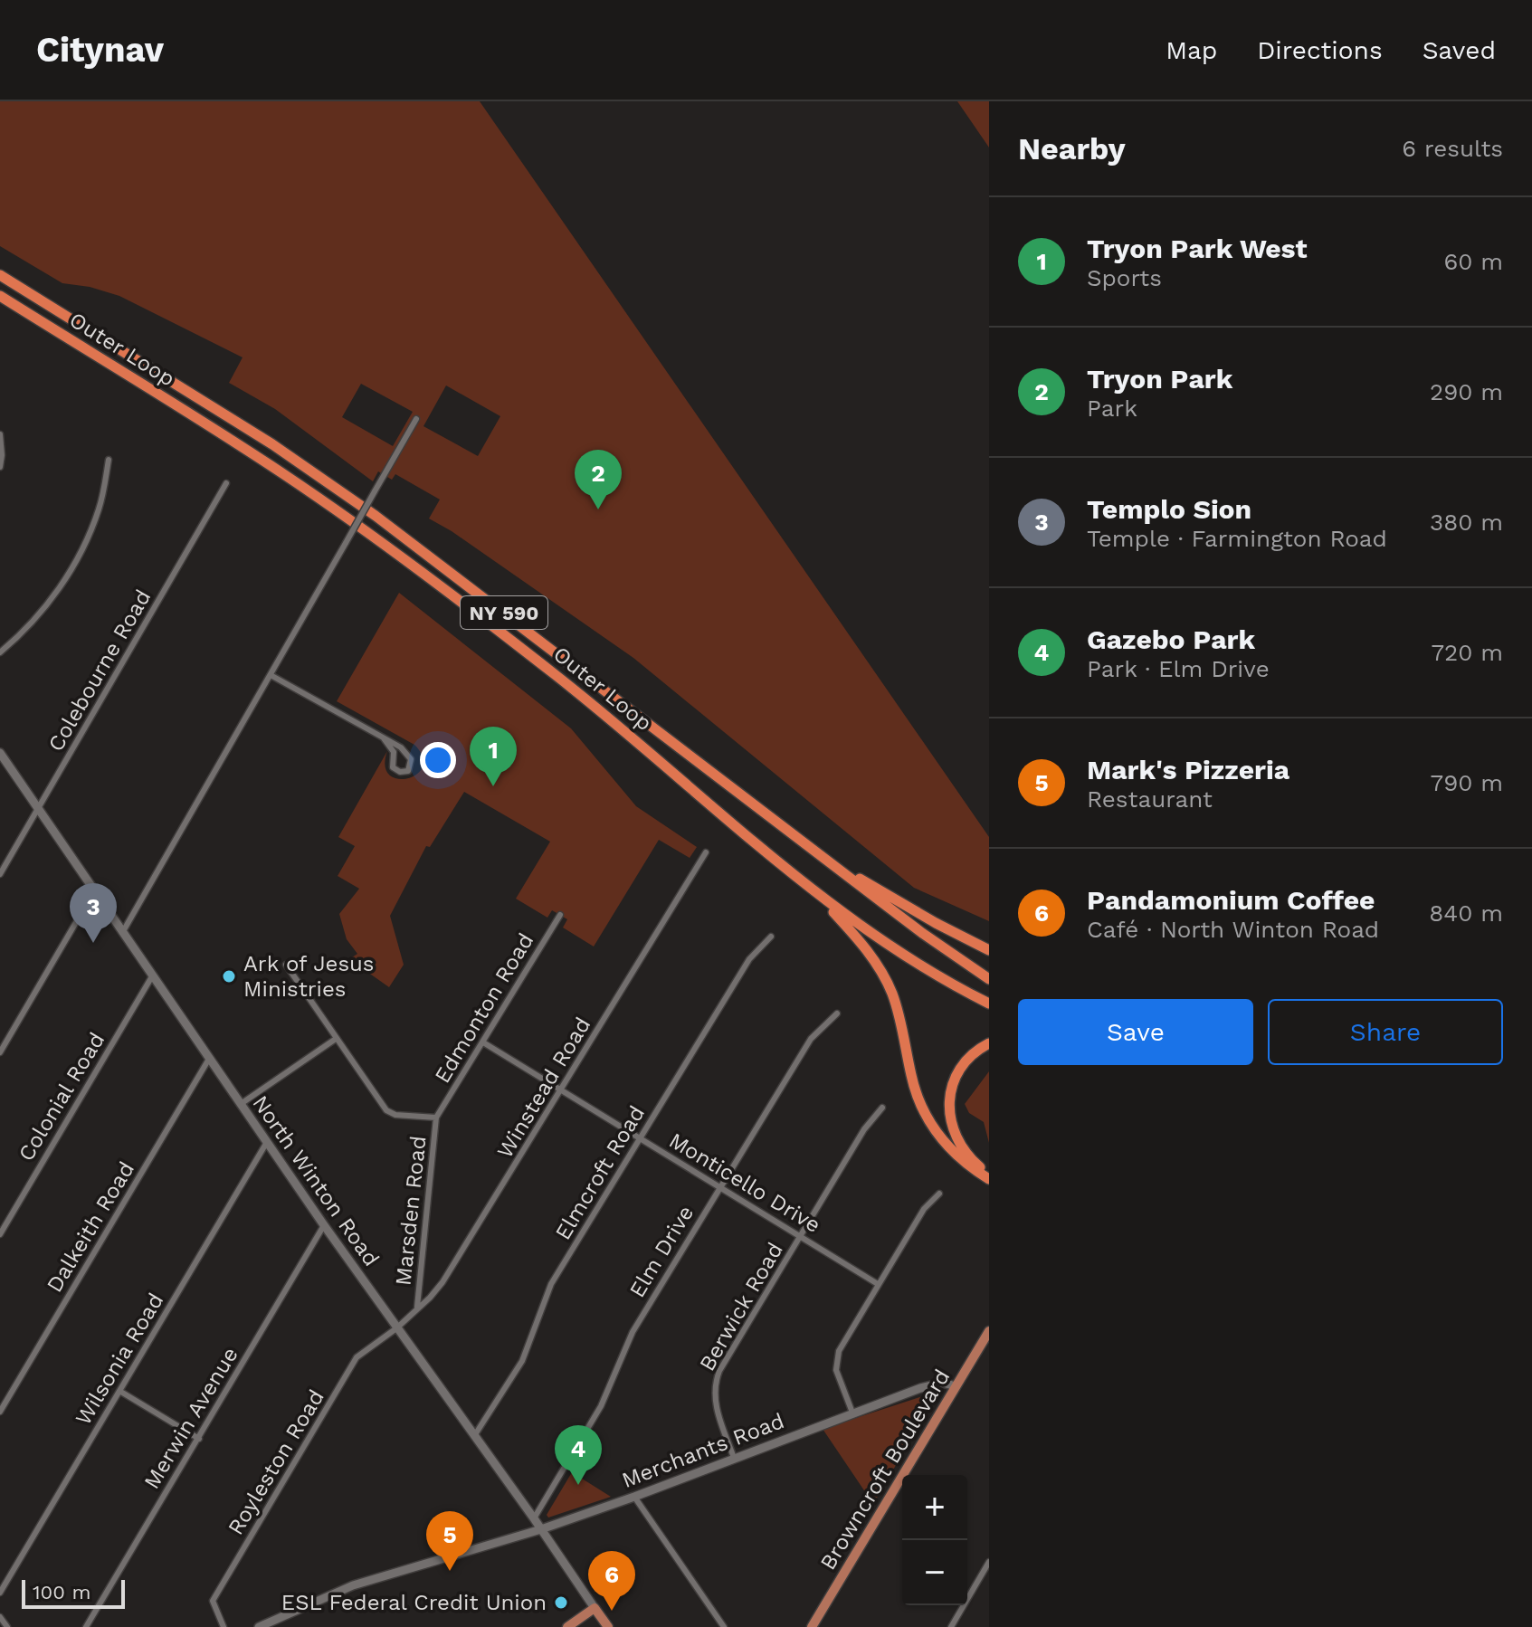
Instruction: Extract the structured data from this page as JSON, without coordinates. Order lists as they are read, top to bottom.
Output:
{
  "streets": {
    "highway": ["Outer Loop", "NY 590"],
    "main road": ["North Winton Road", "Merchants Road", "Browncroft Boulevard"],
    "street": [
      "Colebourne Road",
      "Edmonton Road",
      "Winstead Road",
      "Colonial Road",
      "Elmcroft Road",
      "Monticello Drive",
      "Marsden Road",
      "Dalkeith Road",
      "Elm Drive",
      "Berwick Road",
      "Wilsonia Road",
      "Merwin Avenue",
      "Royleston Road"
    ]
  },
  "crossings": [
    ["Colebourne Road", "North Winton Road"],
    ["Edmonton Road", "Monticello Drive"],
    ["Edmonton Road", "Marsden Road"],
    ["Winstead Road", "North Winton Road"],
    ["Winstead Road", "Monticello Drive"],
    ["Winstead Road", "Marsden Road"],
    ["Winstead Road", "Royleston Road"],
    ["Colonial Road", "North Winton Road"],
    ["Elmcroft Road", "North Winton Road"],
    ["Elmcroft Road", "Monticello Drive"],
    ["North Winton Road", "Dalkeith Road"],
    ["North Winton Road", "Elm Drive"],
    ["North Winton Road", "Wilsonia Road"],
    ["North Winton Road", "Merwin Avenue"],
    ["North Winton Road", "Merchants Road"],
    ["North Winton Road", "Royleston Road"],
    ["Monticello Drive", "Elm Drive"],
    ["Monticello Drive", "Berwick Road"],
    ["Berwick Road", "Merchants Road"],
    ["Merchants Road", "Browncroft Boulevard"]
  ],
  "places": ["Ark of Jesus Ministries", "ESL Federal Credit Union"],
  "scale_bar": "100 m",
  "page": {
    "header": "Citynav",
    "nav": ["Map", "Directions", "Saved"],
    "heading": ["Nearby", "6 results"],
    "list": [
      {
        "mark": "1",
        "name": "Tryon Park West",
        "note": "Sports",
        "value": "60 m"
      },
      {
        "mark": "2",
        "name": "Tryon Park",
        "note": "Park",
        "value": "290 m"
      },
      {
        "mark": "3",
        "name": "Templo Sion",
        "note": "Temple · Farmington Road",
        "value": "380 m"
      },
      {
        "mark": "4",
        "name": "Gazebo Park",
        "note": "Park · Elm Drive",
        "value": "720 m"
      },
      {
        "mark": "5",
        "name": "Mark's Pizzeria",
        "note": "Restaurant",
        "value": "790 m"
      },
      {
        "mark": "6",
        "name": "Pandamonium Coffee",
        "note": "Café · North Winton Road",
        "value": "840 m"
      }
    ],
    "pins": [
      "2",
      "1",
      "3",
      "4",
      "5",
      "6"
    ],
    "buttons": ["Save", "Share"],
    "map_buttons": ["+", "−"],
    "scale": "100 m"
  }
}
